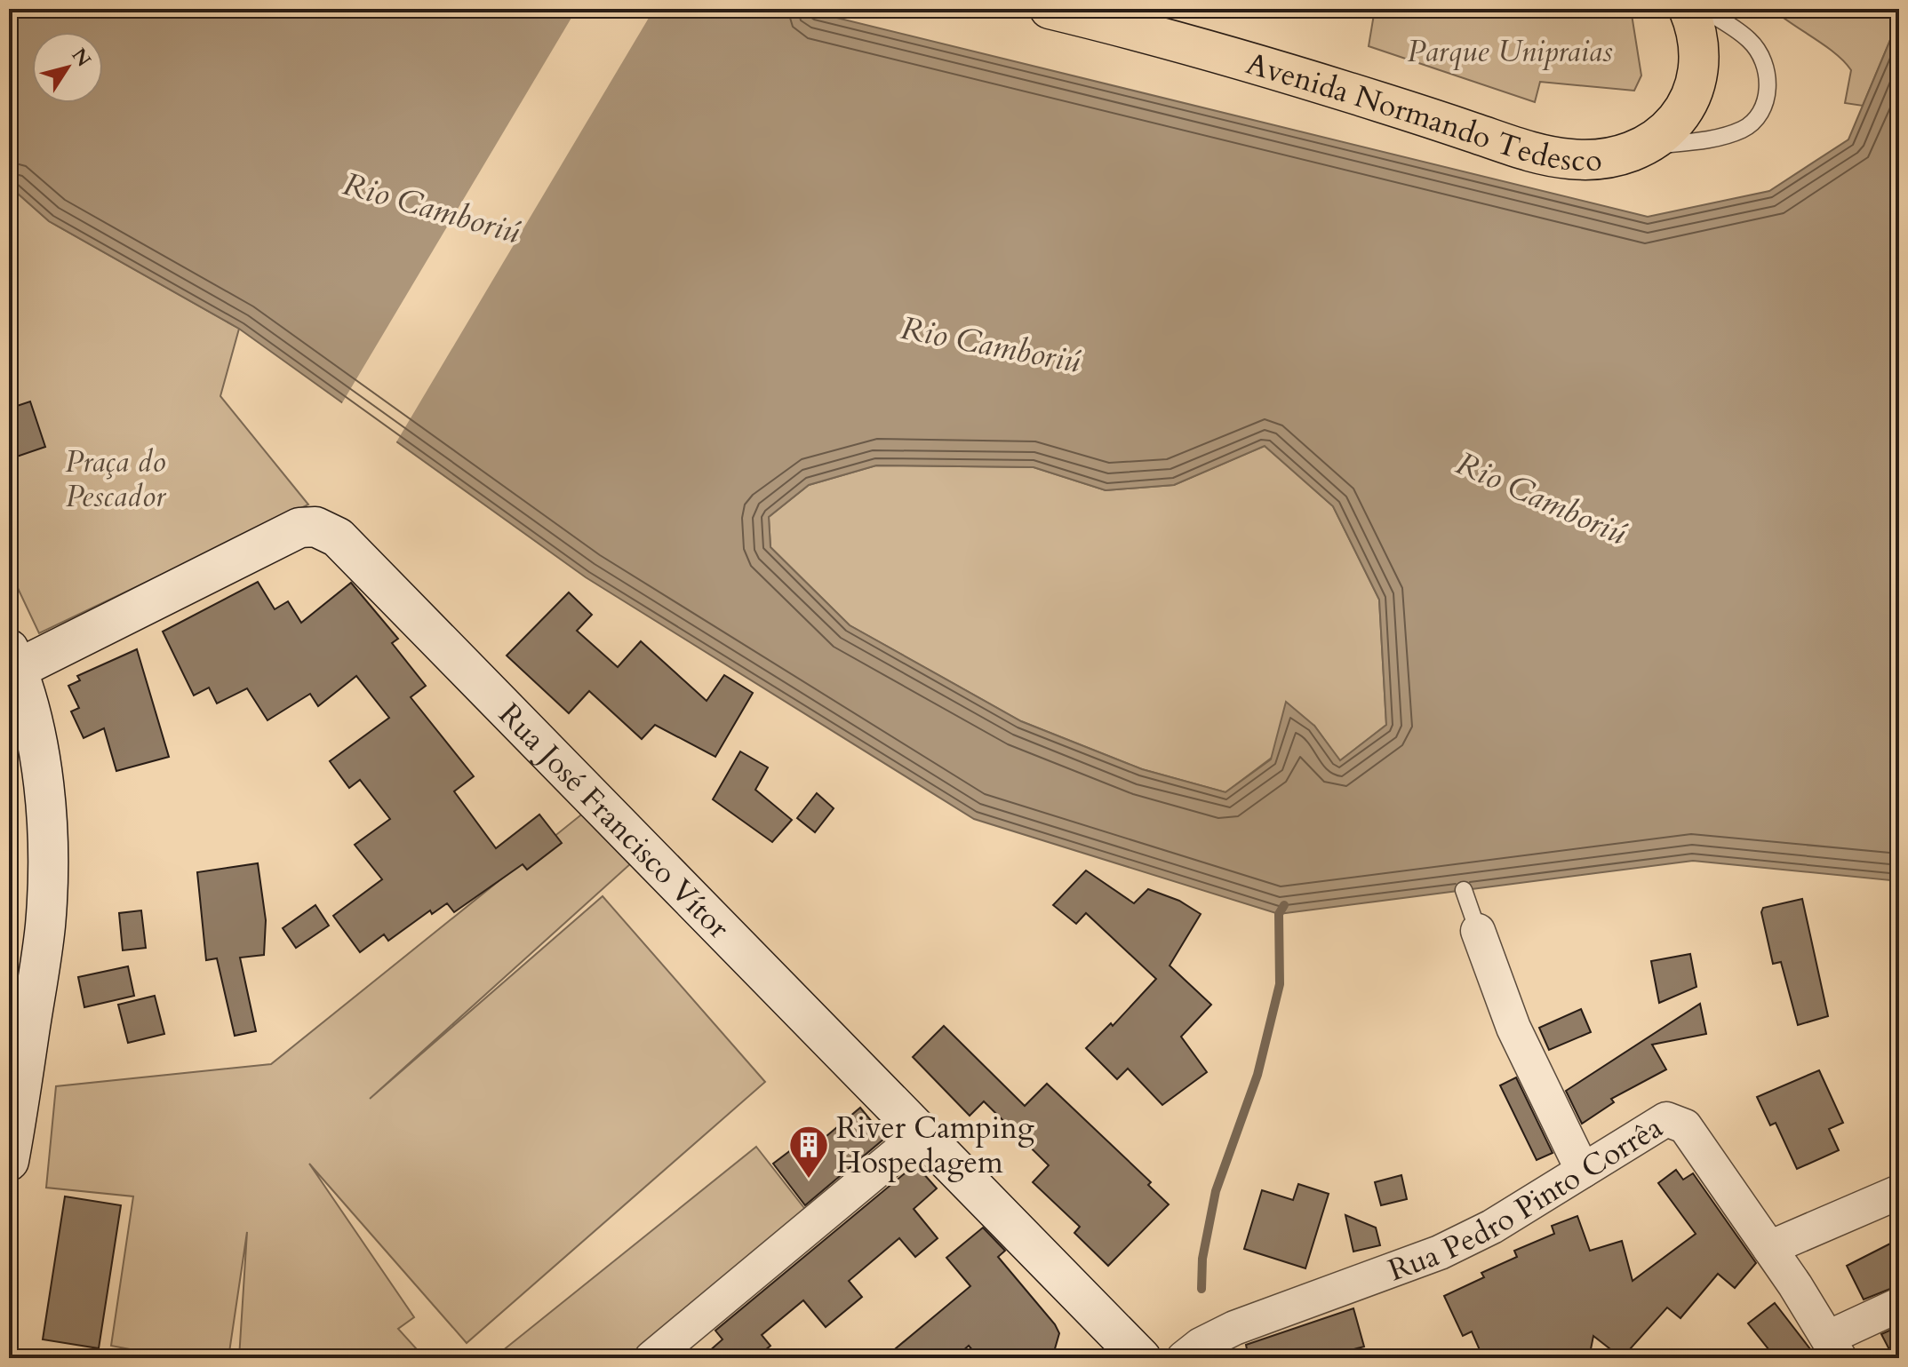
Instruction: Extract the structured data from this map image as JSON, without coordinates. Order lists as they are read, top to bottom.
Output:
{
  "streets": {
    "main road": ["Avenida Normando Tedesco", "Rua José Francisco Vítor"],
    "street": ["Rua Pedro Pinto Corrêa"]
  },
  "water": ["Rio Camboriú"],
  "parks": ["Parque Unipraias", "Praça do Pescador"],
  "places": {
    "building": ["River Camping Hospedagem"]
  },
  "north": "top right"
}
